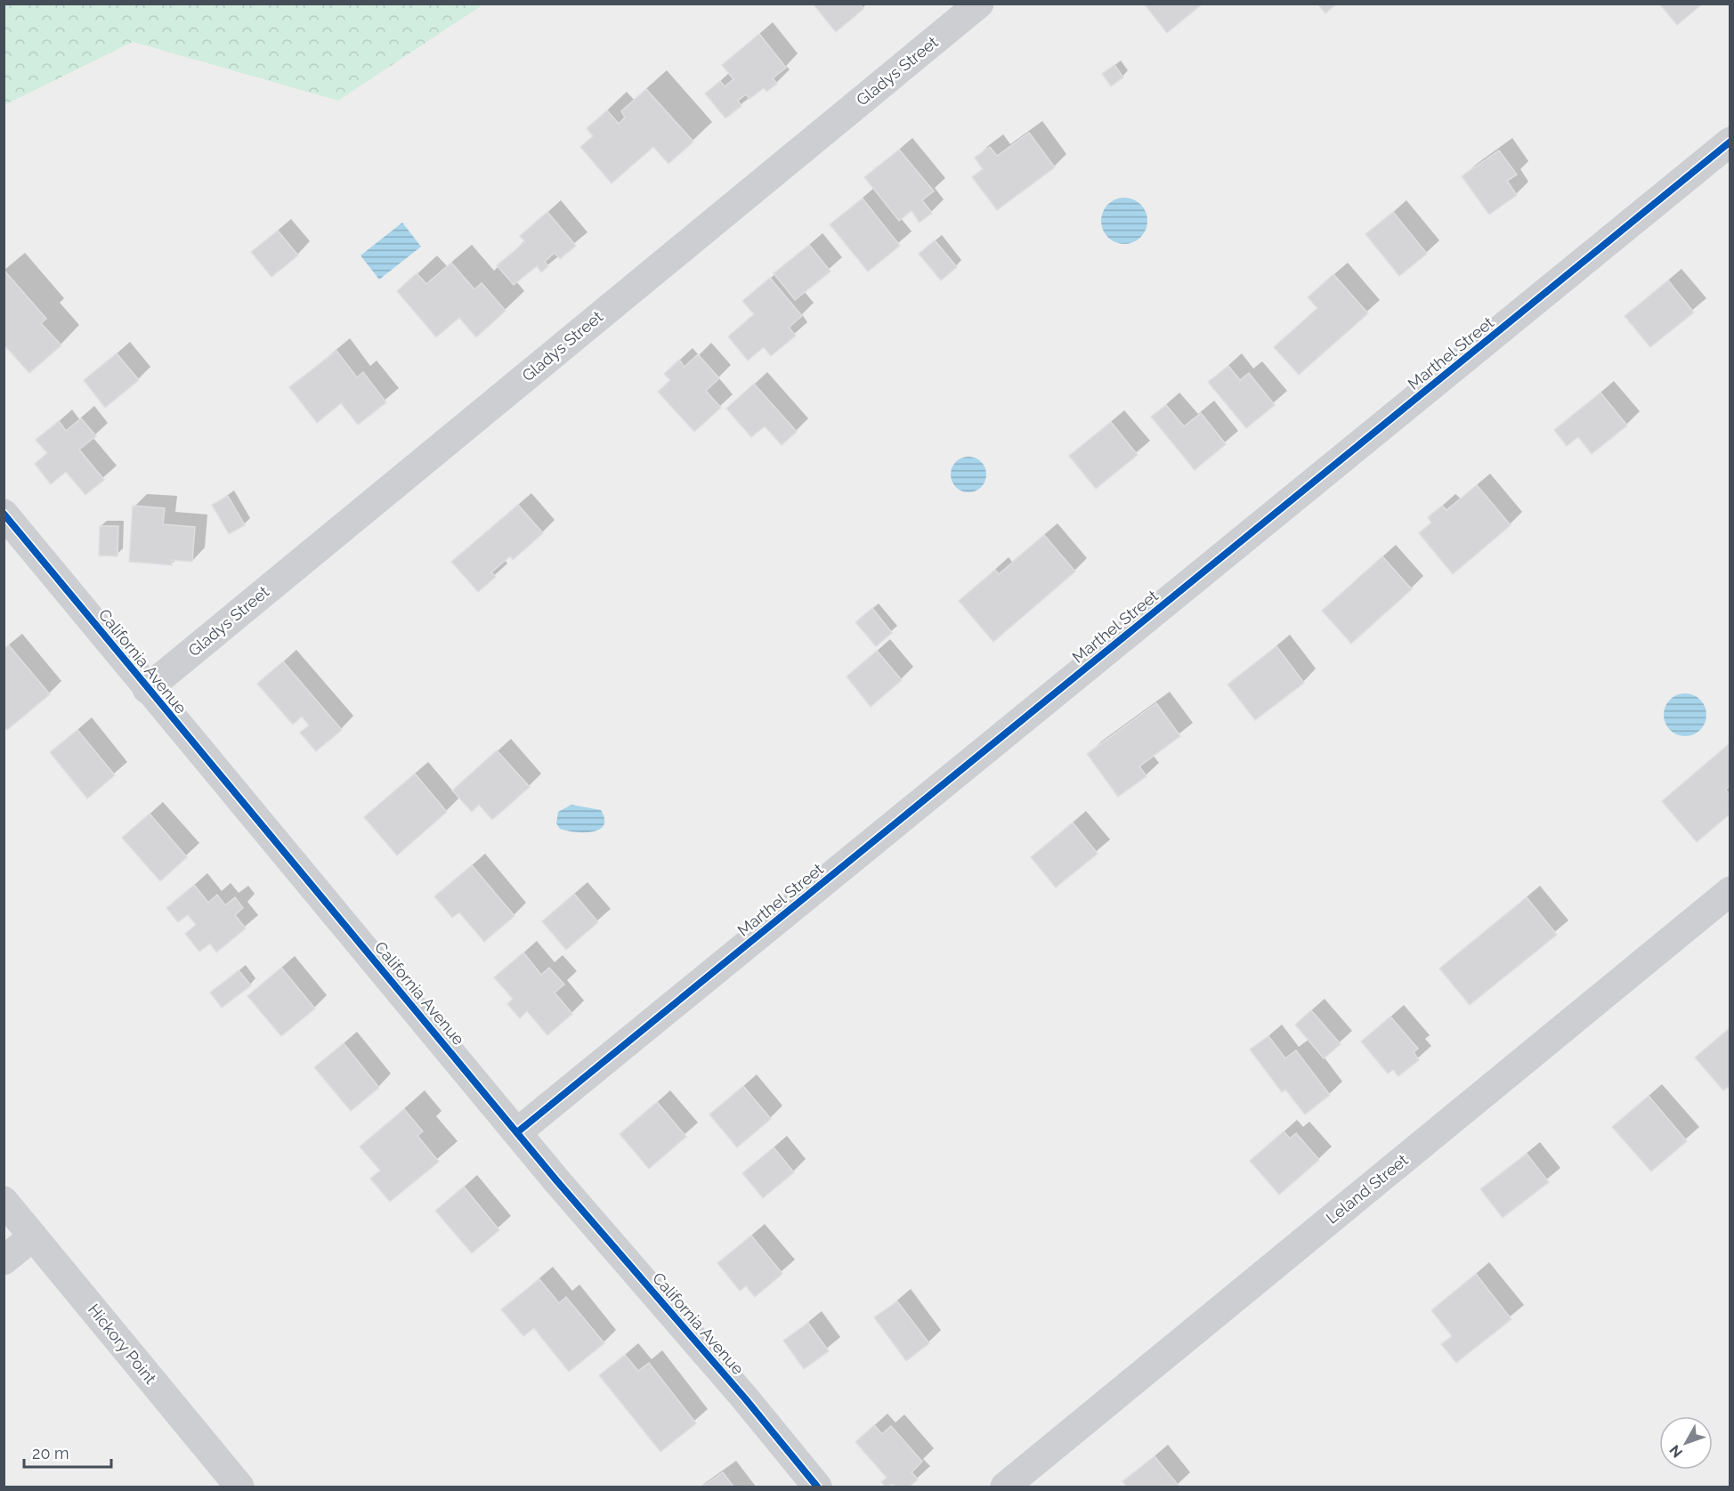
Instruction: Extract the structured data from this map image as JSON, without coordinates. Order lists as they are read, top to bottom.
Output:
{
  "streets": {
    "street": [
      "Gladys Street",
      "Marthel Street",
      "California Avenue",
      "Leland Street",
      "Hickory Point"
    ]
  },
  "crossings": [
    ["Gladys Street", "California Avenue"],
    ["Marthel Street", "California Avenue"]
  ],
  "scale_bar": "20 m",
  "north": "bottom left"
}
